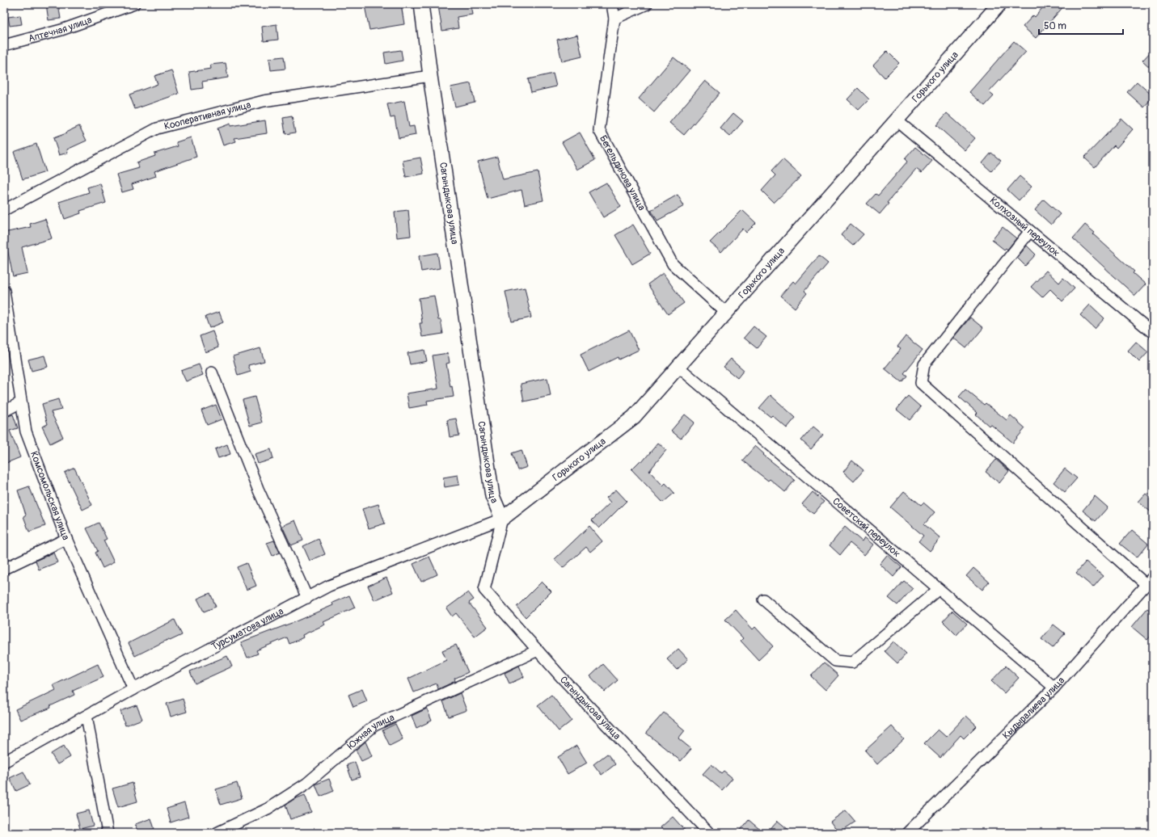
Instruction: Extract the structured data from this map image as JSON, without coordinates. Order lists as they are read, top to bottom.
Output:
{
  "streets": {
    "street": [
      "Аптечная улица",
      "Горького улица",
      "Кооперативная улица",
      "Бегельдинова улица",
      "Сагындыкова улица",
      "Колхозный переулок",
      "Комсомольская улица",
      "Советский переулок",
      "Турсуматова улица",
      "Кыдыралиева улица",
      "Южная улица"
    ]
  },
  "crossings": [
    ["Горького улица", "Бегельдинова улица"],
    ["Горького улица", "Сагындыкова улица"],
    ["Горького улица", "Колхозный переулок"],
    ["Горького улица", "Советский переулок"],
    ["Горького улица", "Турсуматова улица"],
    ["Кооперативная улица", "Сагындыкова улица"],
    ["Сагындыкова улица", "Турсуматова улица"],
    ["Сагындыкова улица", "Южная улица"],
    ["Комсомольская улица", "Турсуматова улица"],
    ["Советский переулок", "Кыдыралиева улица"]
  ],
  "scale_bar": "50 m"
}
